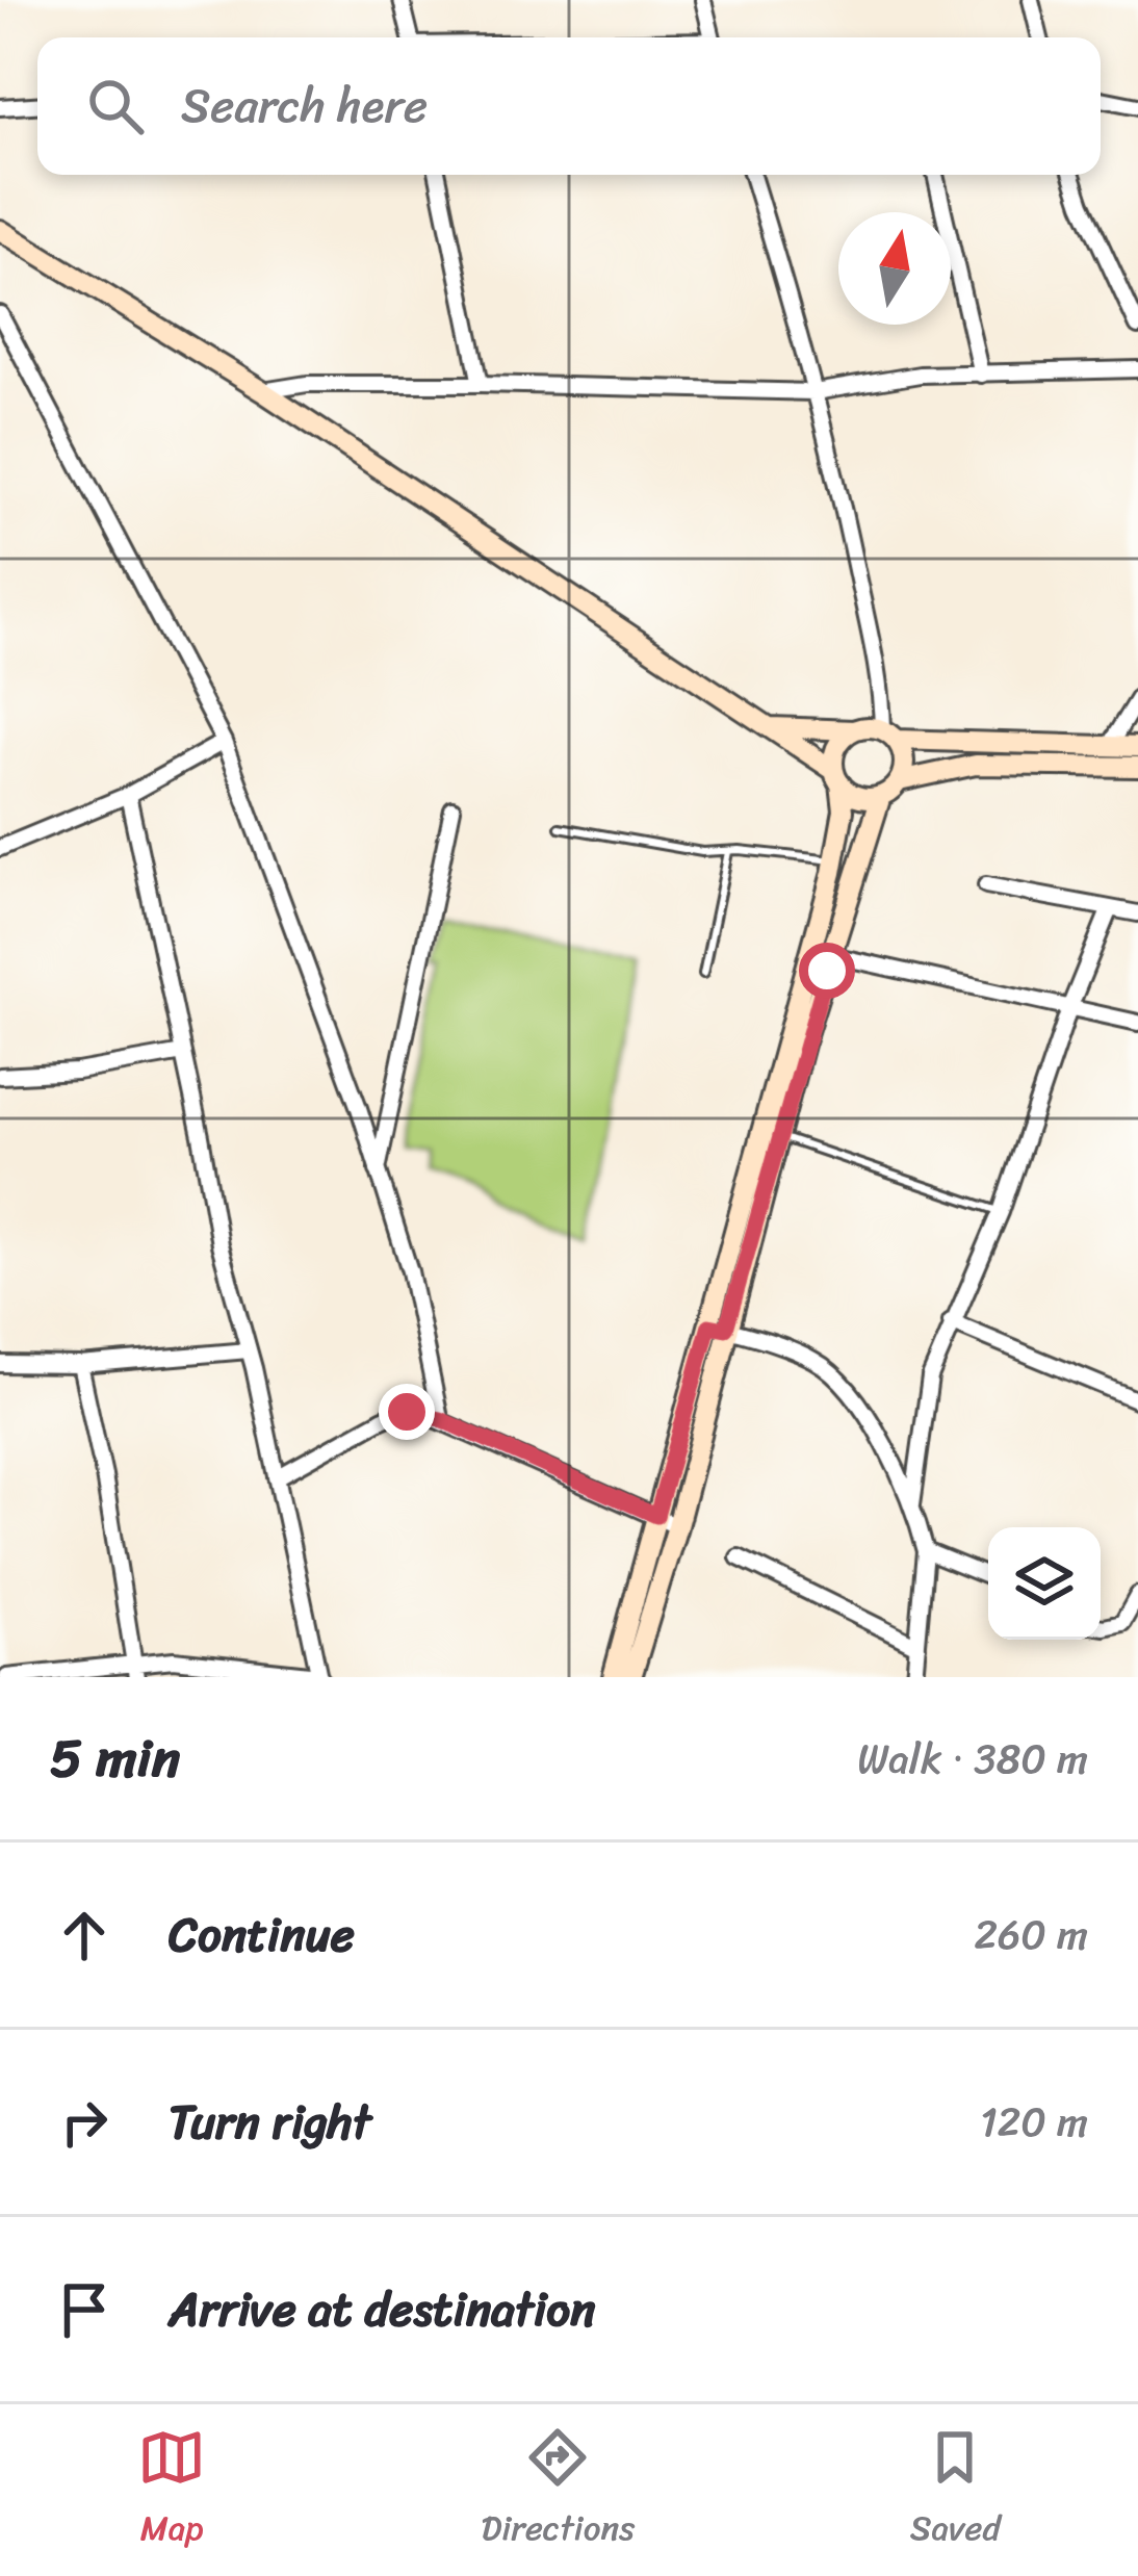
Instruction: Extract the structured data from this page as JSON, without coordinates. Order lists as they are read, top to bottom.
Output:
{
  "north": "top",
  "page": {
    "search": "Search here",
    "heading": ["5 min", "Walk · 380 m"],
    "list": [
      ["Continue", "260 m"],
      ["Turn right", "120 m"],
      "Arrive at destination"
    ],
    "nav": ["Map", "Directions", "Saved"]
  }
}
